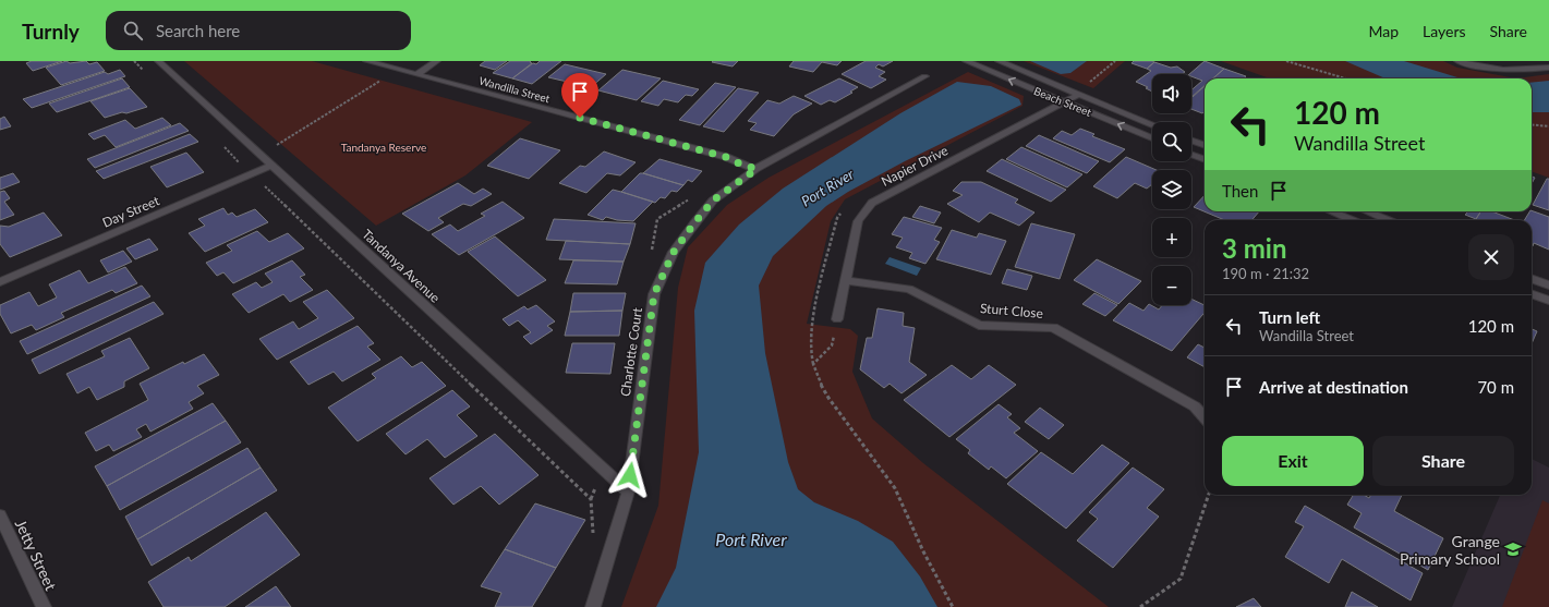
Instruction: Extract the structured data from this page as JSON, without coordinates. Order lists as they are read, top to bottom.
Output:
{
  "streets": {
    "street": [
      "Wandilla Street",
      "Beach Street",
      "Napier Drive",
      "Day Street",
      "Tandanya Avenue",
      "Sturt Close",
      "Charlotte Court",
      "Jetty Street"
    ]
  },
  "crossings": [
    ["Wandilla Street", "Charlotte Court"],
    ["Beach Street", "Napier Drive"],
    ["Napier Drive", "Sturt Close"],
    ["Day Street", "Tandanya Avenue"],
    ["Tandanya Avenue", "Charlotte Court"]
  ],
  "water": ["Port River"],
  "parks": ["Tandanya Reserve"],
  "places": {
    "school or university": ["Grange Primary School"]
  },
  "page": {
    "header": "Turnly",
    "search": "Search here",
    "nav": ["Map", "Layers", "Share"],
    "map_buttons": ["+", "−"],
    "turn": ["120 m", "Wandilla Street"],
    "then": "Then",
    "heading": ["3 min", "190 m · 21:32"],
    "list": [
      {
        "name": "Turn left",
        "note": "Wandilla Street",
        "value": "120 m"
      },
      {
        "name": "Arrive at destination",
        "value": "70 m"
      }
    ],
    "buttons": ["Exit", "Share"]
  }
}
